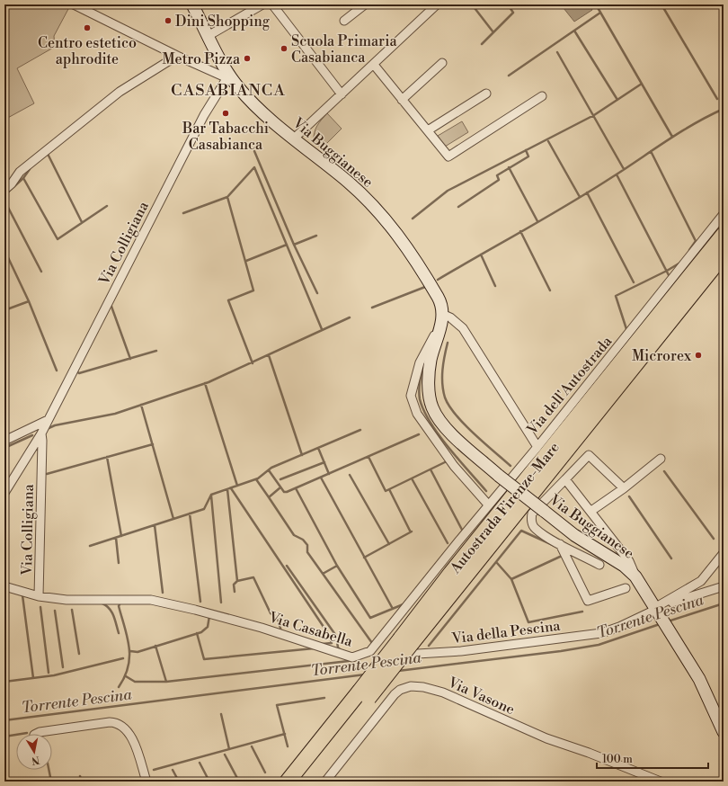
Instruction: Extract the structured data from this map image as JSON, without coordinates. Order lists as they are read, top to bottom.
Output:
{
  "streets": {
    "highway": ["Autostrada Firenze-Mare"],
    "main road": ["Via Buggianese"],
    "street": [
      "Via Colligiana",
      "Via dell'Autostrada",
      "Via Casabella",
      "Via della Pescina",
      "Via Vasone"
    ]
  },
  "crossings": [
    ["Via Buggianese", "Via Colligiana"],
    ["Via Buggianese", "Via dell'Autostrada"],
    ["Via Buggianese", "Via della Pescina"],
    ["Via Colligiana", "Via Casabella"],
    ["Via dell'Autostrada", "Via Casabella"],
    ["Via Casabella", "Via della Pescina"]
  ],
  "districts": ["CASABIANCA"],
  "water": ["Torrente Pescina"],
  "places": [
    "Dini Shopping",
    "Centro estetico aphrodite",
    "Scuola Primaria Casabianca",
    "Metro Pizza",
    "Bar Tabacchi Casabianca",
    "Microrex"
  ],
  "scale_bar": "100 m",
  "north": "bottom"
}
